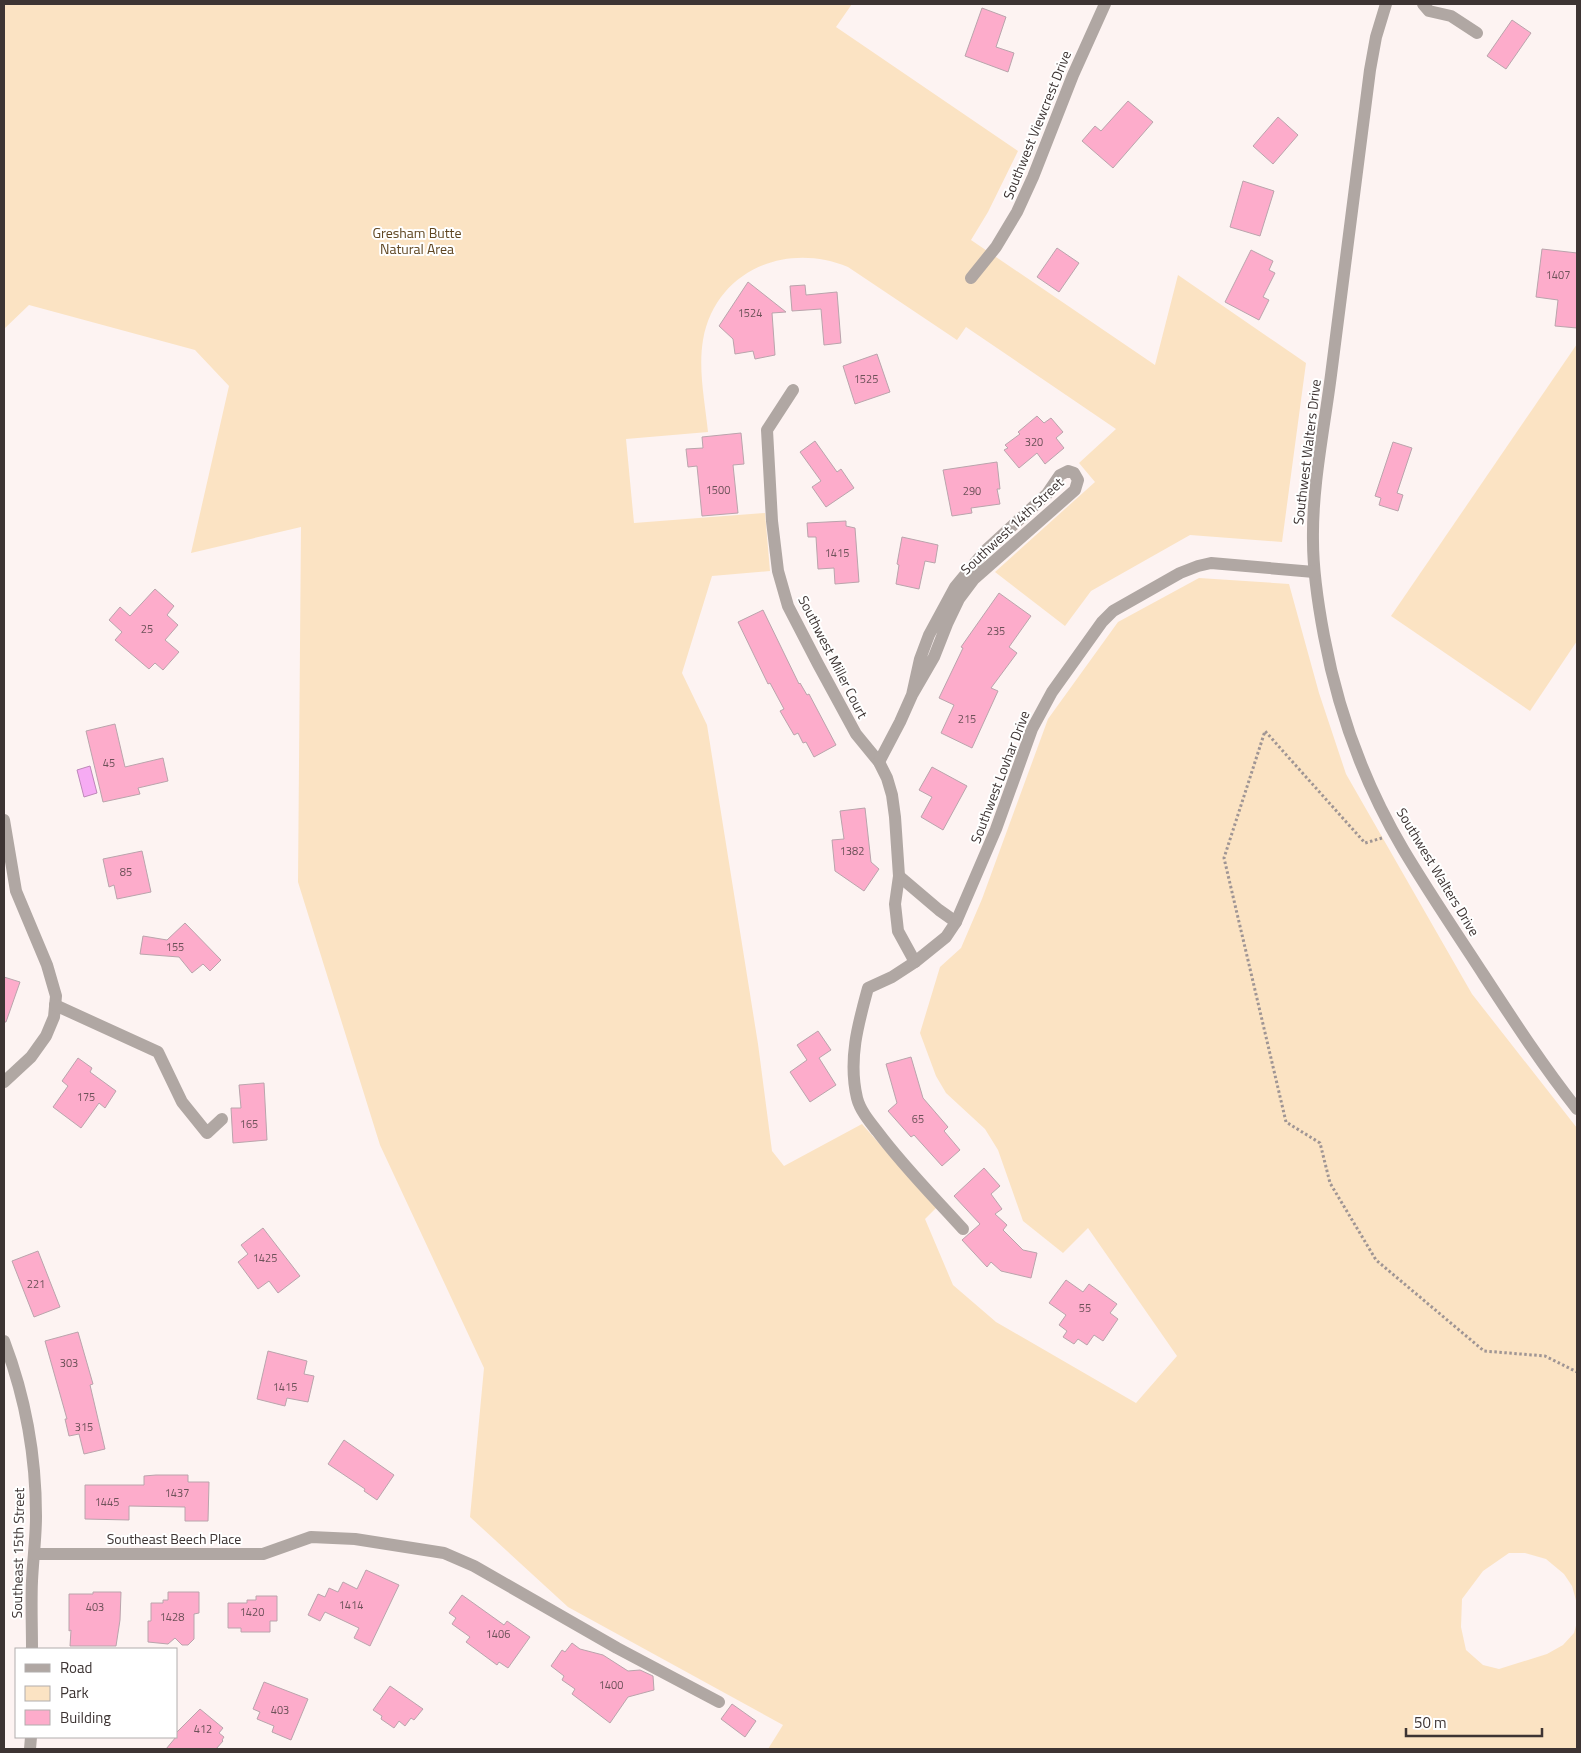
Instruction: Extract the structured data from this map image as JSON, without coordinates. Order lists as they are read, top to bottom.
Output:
{
  "streets": {
    "street": [
      "Southwest Viewcrest Drive",
      "Southwest Walters Drive",
      "Southwest 14th Street",
      "Southwest Miller Court",
      "Southwest Lovhar Drive",
      "Southeast Beech Place",
      "Southeast 15th Street"
    ]
  },
  "crossings": [
    ["Southwest Walters Drive", "Southwest Lovhar Drive"],
    ["Southwest 14th Street", "Southwest Miller Court"],
    ["Southwest Miller Court", "Southwest Lovhar Drive"],
    ["Southeast Beech Place", "Southeast 15th Street"]
  ],
  "parks": ["Gresham Butte Natural Area"],
  "house_numbers": [
    "1407",
    "1524",
    "1525",
    "320",
    "1500",
    "290",
    "1415",
    "25",
    "235",
    "215",
    "45",
    "1382",
    "85",
    "155",
    "175",
    "65",
    "165",
    "1425",
    "221",
    "55",
    "303",
    "1415",
    "315",
    "1437",
    "1445",
    "1414",
    "403",
    "1420",
    "1428",
    "1406",
    "1400",
    "403",
    "412"
  ],
  "legend": ["Road", "Park", "Building"],
  "scale_bar": "50 m"
}
